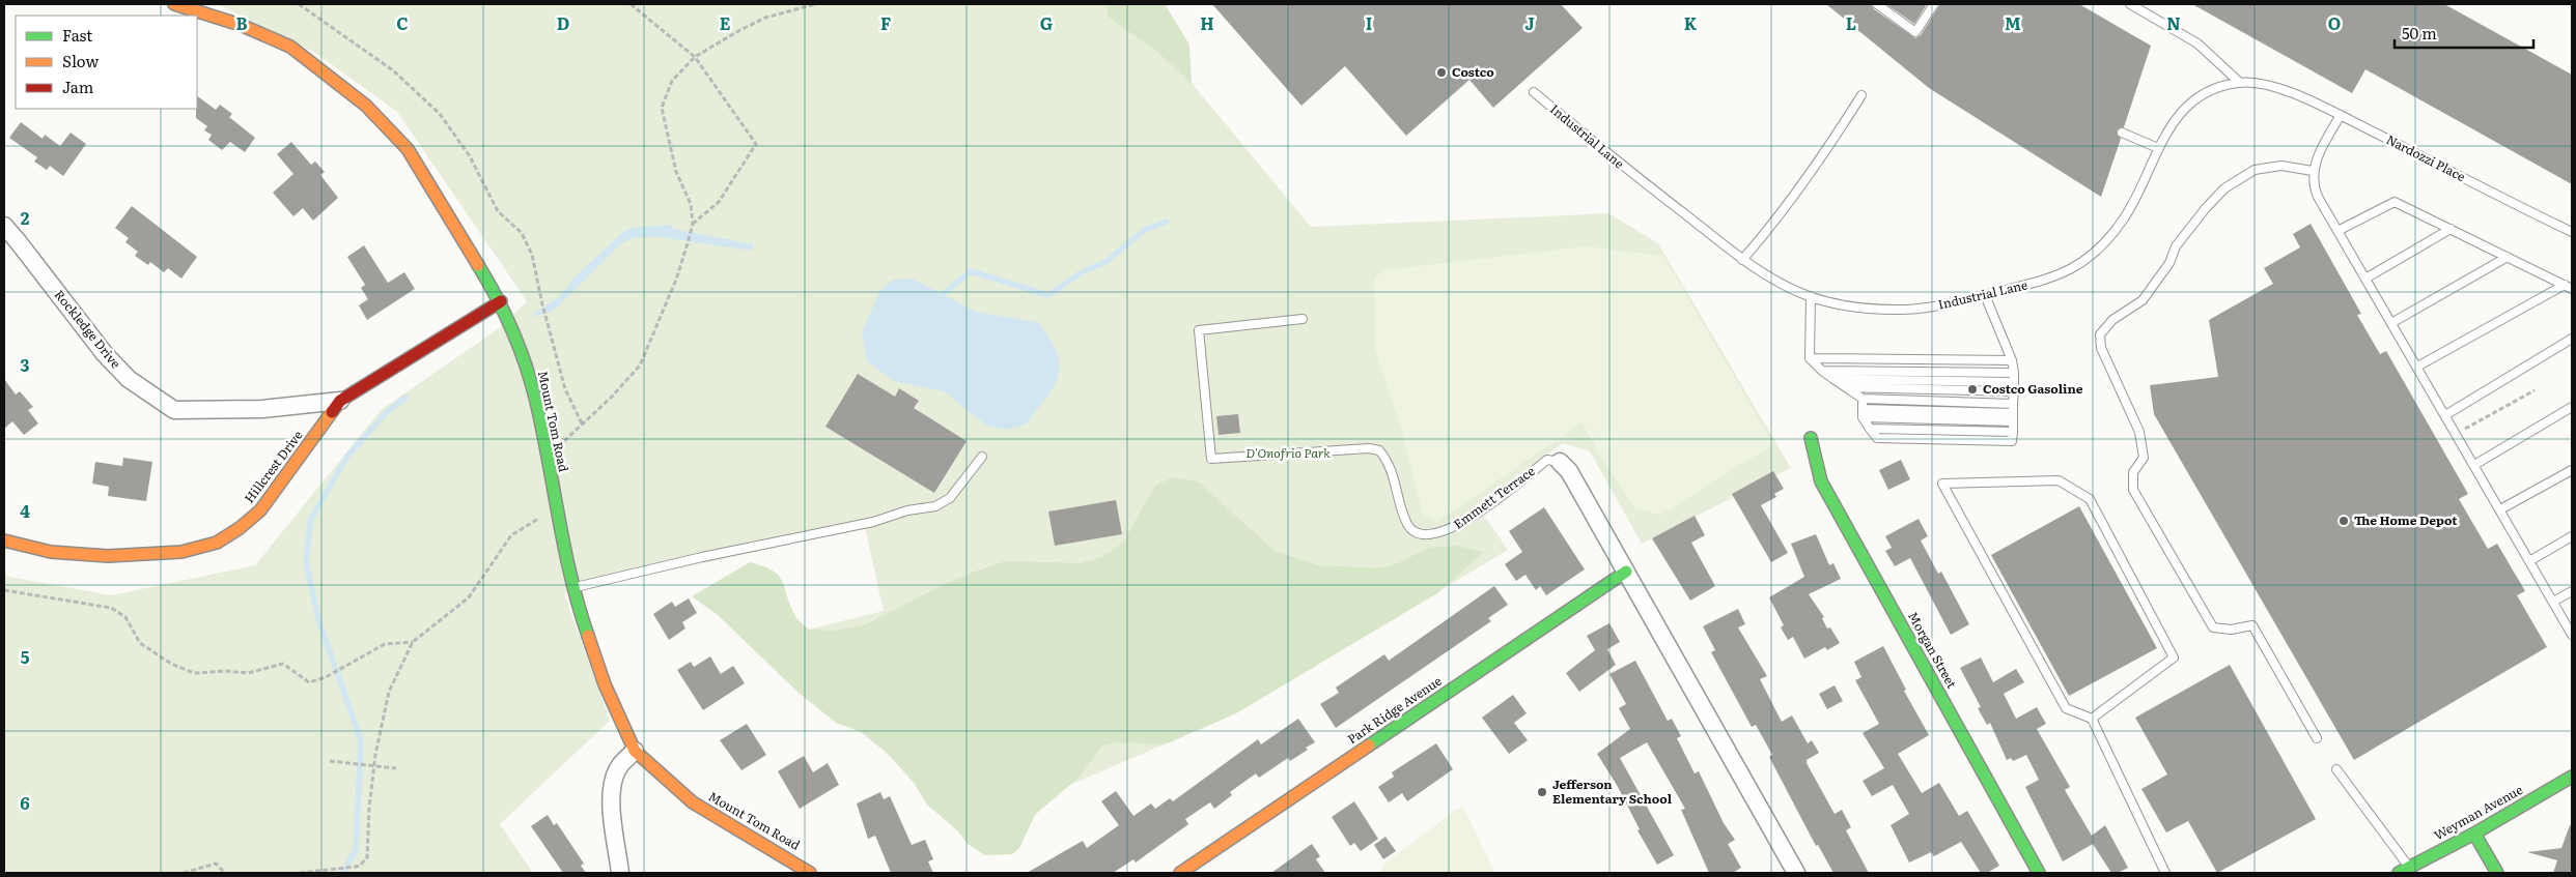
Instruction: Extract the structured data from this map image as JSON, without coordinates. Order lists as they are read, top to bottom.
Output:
{
  "streets": {
    "street": [
      "Rockledge Drive",
      "Mount Tom Road",
      "Hillcrest Drive",
      "Emmett Terrace",
      "Morgan Street",
      "Park Ridge Avenue",
      "Weyman Avenue"
    ],
    "lane": ["Industrial Lane", "Nardozzi Place"]
  },
  "crossings": [
    ["Industrial Lane", "Nardozzi Place"],
    ["Rockledge Drive", "Hillcrest Drive"],
    ["Mount Tom Road", "Hillcrest Drive"],
    ["Emmett Terrace", "Park Ridge Avenue"]
  ],
  "parks": ["D'Onofrio Park"],
  "places": [
    "Costco",
    "Costco Gasoline",
    "The Home Depot",
    "Jefferson Elementary School"
  ],
  "legend": ["Fast", "Slow", "Jam"],
  "scale_bar": "50 m",
  "grid": {
    "columns": [
      "B",
      "C",
      "D",
      "E",
      "F",
      "G",
      "H",
      "I",
      "J",
      "K",
      "L",
      "M",
      "N",
      "O"
    ],
    "rows": [
      "2",
      "3",
      "4",
      "5",
      "6"
    ]
  }
}
